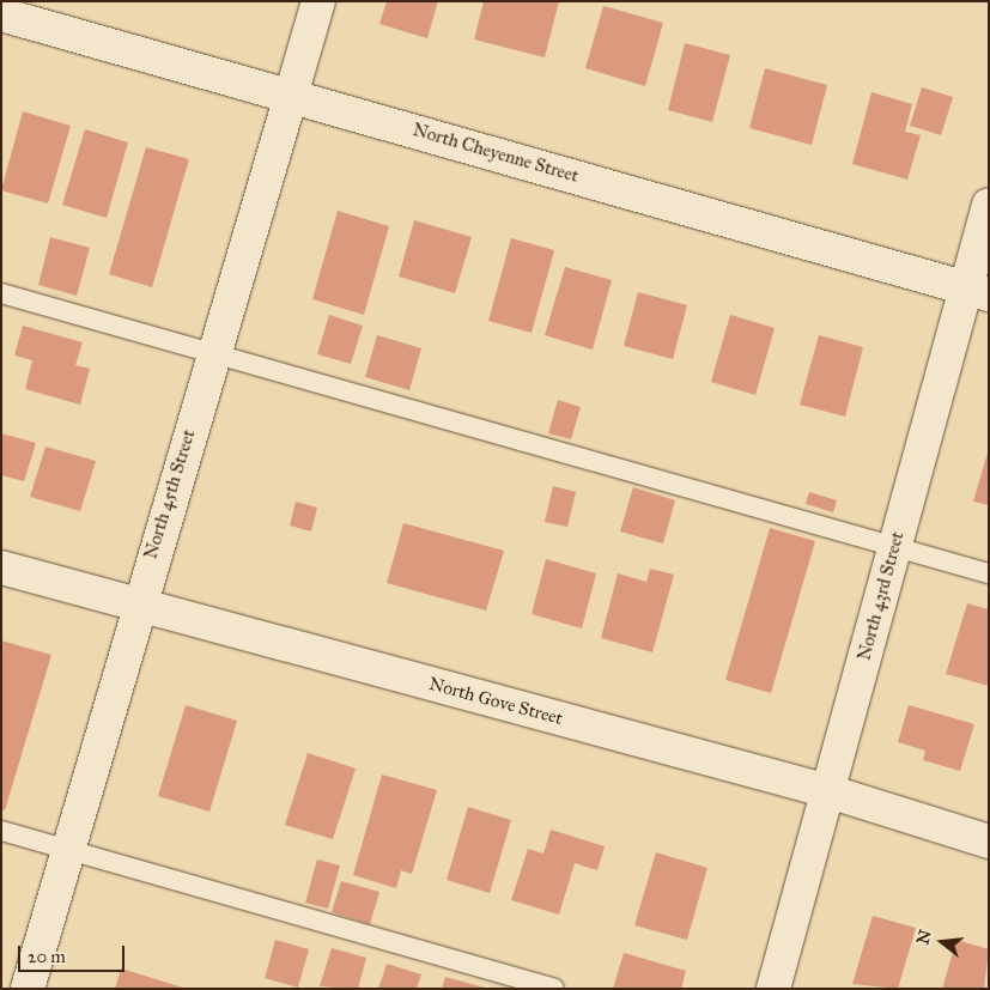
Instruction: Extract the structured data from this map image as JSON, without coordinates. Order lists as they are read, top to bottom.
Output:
{
  "streets": {
    "street": [
      "North Cheyenne Street",
      "North 45th Street",
      "North 43rd Street",
      "North Gove Street"
    ]
  },
  "crossings": [
    ["North Cheyenne Street", "North 45th Street"],
    ["North Cheyenne Street", "North 43rd Street"],
    ["North 45th Street", "North Gove Street"],
    ["North 43rd Street", "North Gove Street"]
  ],
  "scale_bar": "20 m",
  "north": "left"
}
